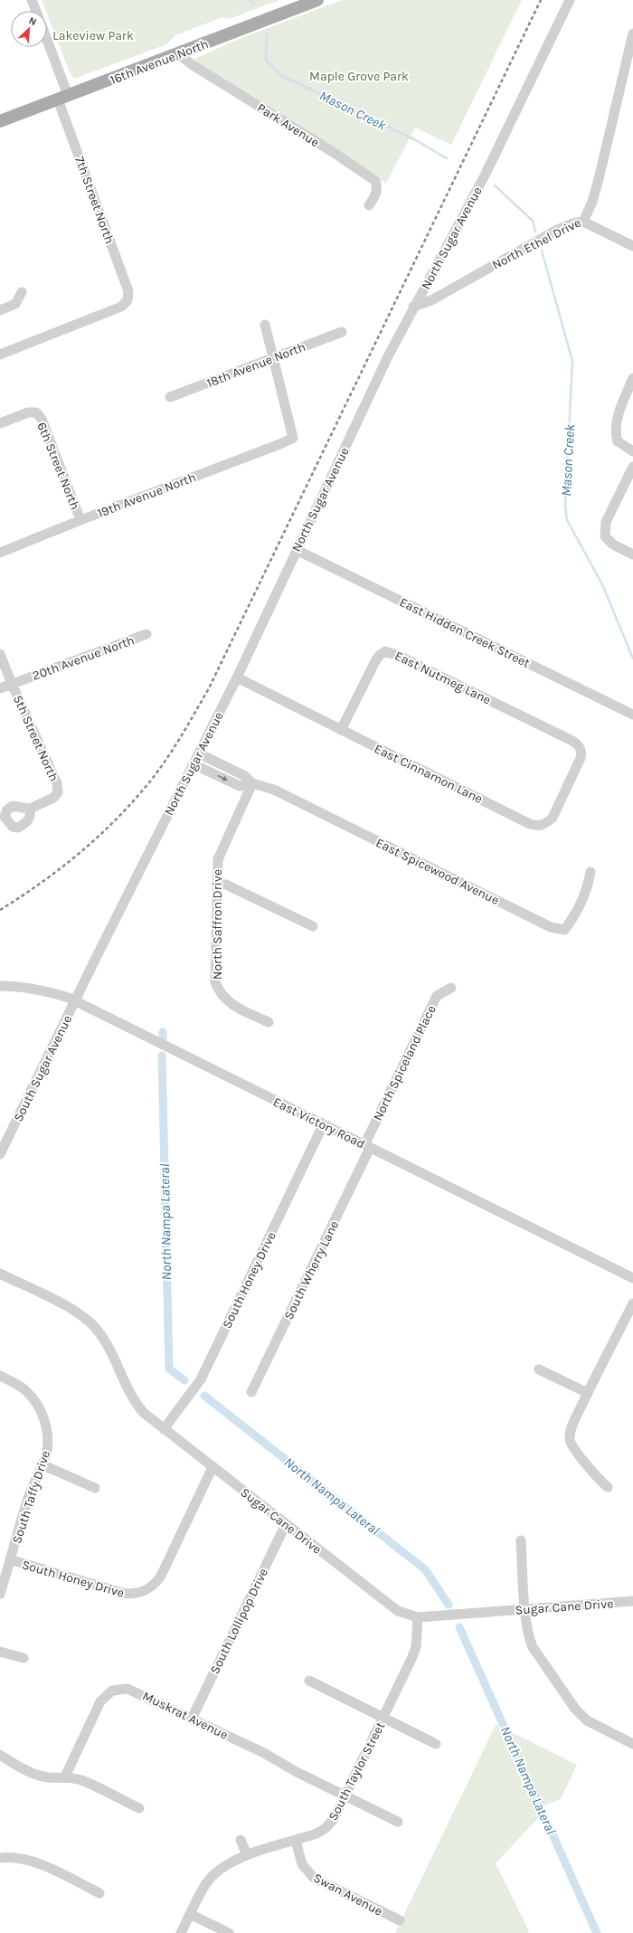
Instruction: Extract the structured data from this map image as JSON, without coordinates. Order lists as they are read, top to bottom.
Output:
{
  "streets": {
    "main road": ["16th Avenue North"],
    "street": [
      "Park Avenue",
      "7th Street North",
      "North Sugar Avenue",
      "North Ethel Drive",
      "18th Avenue North",
      "6th Street North",
      "19th Avenue North",
      "East Hidden Creek Street",
      "20th Avenue North",
      "East Nutmeg Lane",
      "5th Street North",
      "East Cinnamon Lane",
      "East Spicewood Avenue",
      "North Saffron Drive",
      "North Spiceland Place",
      "South Sugar Avenue",
      "East Victory Road",
      "South Wherry Lane",
      "South Honey Drive",
      "South Taffy Drive",
      "Sugar Cane Drive",
      "South Lollipop Drive",
      "Muskrat Avenue",
      "South Taylor Street",
      "Swan Avenue"
    ]
  },
  "crossings": [
    ["16th Avenue North", "Park Avenue"],
    ["16th Avenue North", "7th Street North"],
    ["North Sugar Avenue", "North Ethel Drive"],
    ["North Sugar Avenue", "East Hidden Creek Street"],
    ["North Sugar Avenue", "East Cinnamon Lane"],
    ["North Sugar Avenue", "East Spicewood Avenue"],
    ["North Sugar Avenue", "South Sugar Avenue"],
    ["North Sugar Avenue", "East Victory Road"],
    ["18th Avenue North", "19th Avenue North"],
    ["6th Street North", "19th Avenue North"],
    ["20th Avenue North", "5th Street North"],
    ["East Nutmeg Lane", "East Cinnamon Lane"],
    ["East Spicewood Avenue", "North Saffron Drive"],
    ["North Spiceland Place", "East Victory Road"],
    ["North Spiceland Place", "South Wherry Lane"],
    ["South Sugar Avenue", "East Victory Road"],
    ["East Victory Road", "South Wherry Lane"],
    ["East Victory Road", "South Honey Drive"],
    ["South Honey Drive", "South Taffy Drive"],
    ["South Honey Drive", "Sugar Cane Drive"],
    ["Sugar Cane Drive", "South Lollipop Drive"],
    ["Sugar Cane Drive", "South Taylor Street"],
    ["South Lollipop Drive", "Muskrat Avenue"],
    ["Muskrat Avenue", "South Taylor Street"],
    ["South Taylor Street", "Swan Avenue"]
  ],
  "water": ["Mason Creek", "North Nampa Lateral"],
  "parks": ["Lakeview Park", "Maple Grove Park"],
  "north": "top right"
}
